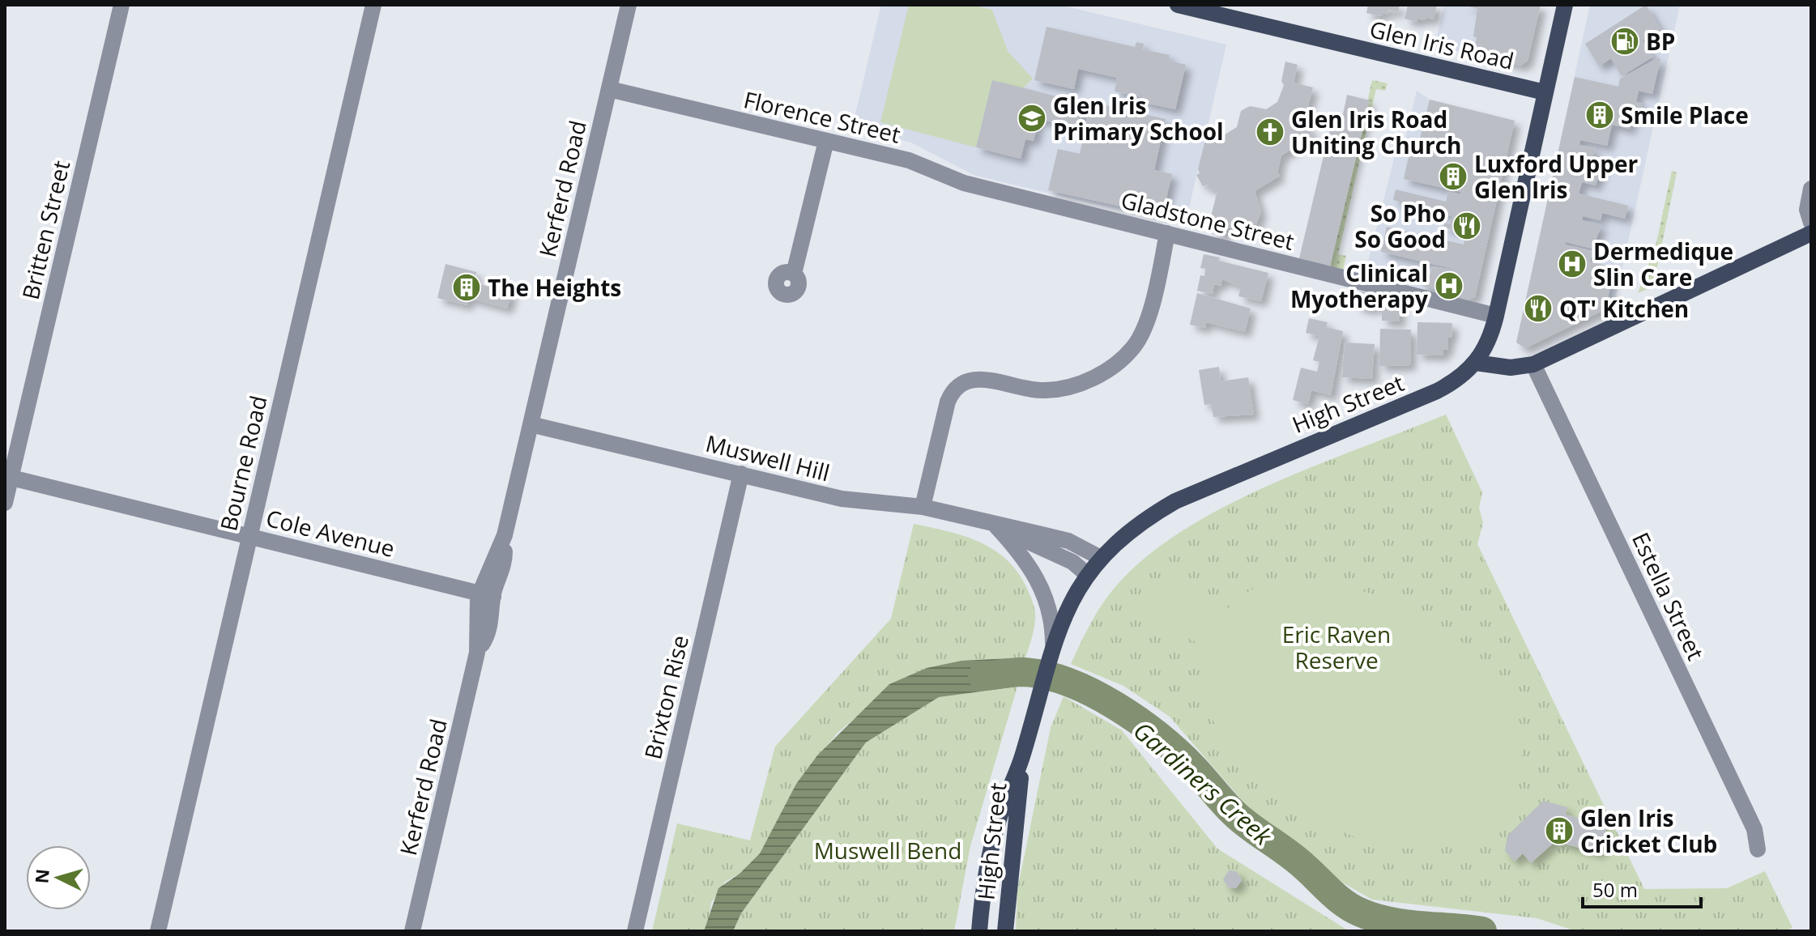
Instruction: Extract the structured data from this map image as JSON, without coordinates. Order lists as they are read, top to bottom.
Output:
{
  "streets": {
    "main road": ["Glen Iris Road", "High Street"],
    "street": [
      "Florence Street",
      "Kerferd Road",
      "Gladstone Street",
      "Britten Street",
      "Muswell Hill",
      "Bourne Road",
      "Cole Avenue",
      "Estella Street",
      "Brixton Rise"
    ]
  },
  "crossings": [
    ["Glen Iris Road", "High Street"],
    ["Florence Street", "Kerferd Road"],
    ["Florence Street", "Gladstone Street"],
    ["Kerferd Road", "Muswell Hill"],
    ["Kerferd Road", "Cole Avenue"],
    ["Gladstone Street", "High Street"],
    ["Britten Street", "Cole Avenue"],
    ["High Street", "Muswell Hill"],
    ["Muswell Hill", "Brixton Rise"],
    ["Bourne Road", "Cole Avenue"]
  ],
  "water": ["Gardiners Creek"],
  "parks": ["Eric Raven Reserve", "Muswell Bend"],
  "places": {
    "fuel station": ["BP"],
    "building": [
      "Smile Place",
      "Luxford Upper Glen Iris",
      "The Heights",
      "Glen Iris Cricket Club"
    ],
    "school or university": ["Glen Iris Primary School"],
    "church": ["Glen Iris Road Uniting Church"],
    "restaurant": ["So Pho So Good", "QT' Kitchen"],
    "hospital": ["Dermedique Slin Care", "Clinical Myotherapy"]
  },
  "scale_bar": "50 m",
  "north": "left"
}
